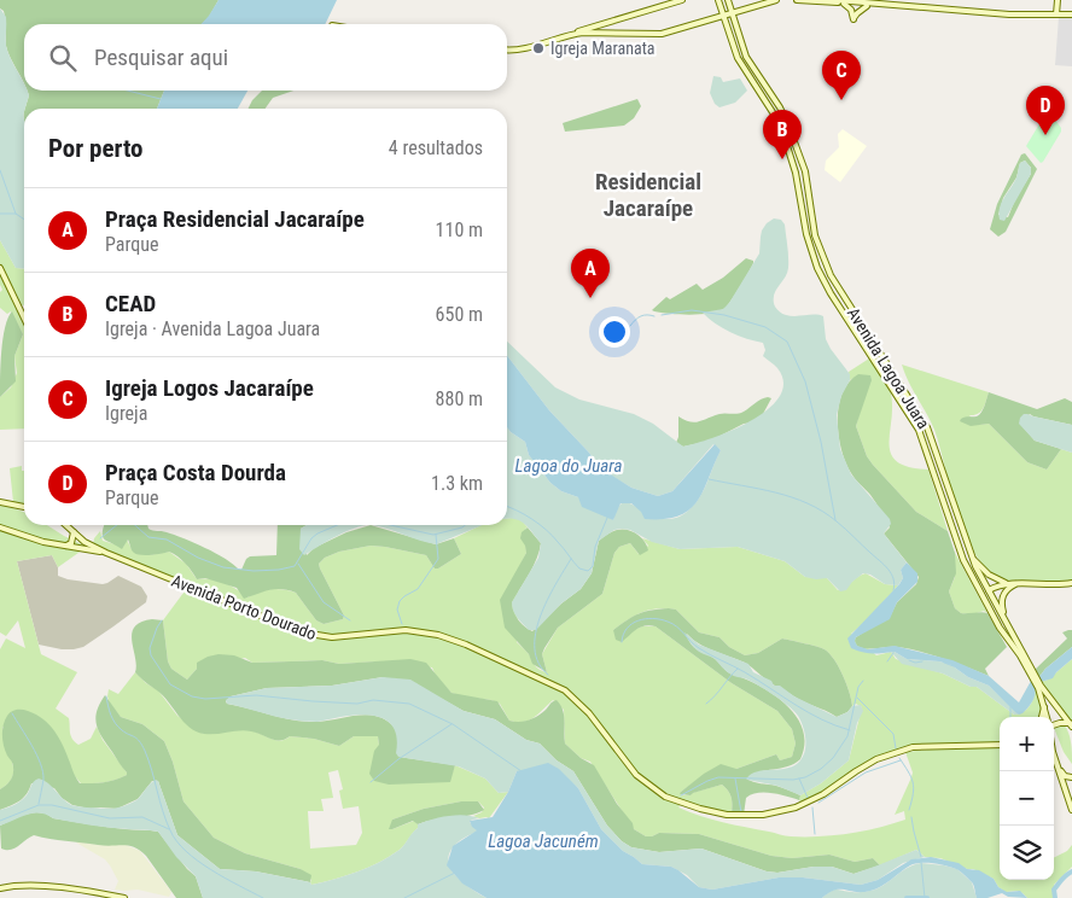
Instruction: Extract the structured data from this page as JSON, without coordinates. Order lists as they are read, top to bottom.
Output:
{
  "streets": {
    "main road": ["Avenida Lagoa Juara", "Avenida Porto Dourado"]
  },
  "districts": ["Residencial Jacaraípe"],
  "water": ["Lagoa do Juara", "Lagoa Jacuném"],
  "places": ["Igreja Maranata"],
  "page": {
    "search": "Pesquisar aqui",
    "pins": [
      "C",
      "D",
      "B",
      "A"
    ],
    "heading": ["Por perto", "4 resultados"],
    "list": [
      {
        "mark": "A",
        "name": "Praça Residencial Jacaraípe",
        "note": "Parque",
        "value": "110 m"
      },
      {
        "mark": "B",
        "name": "CEAD",
        "note": "Igreja · Avenida Lagoa Juara",
        "value": "650 m"
      },
      {
        "mark": "C",
        "name": "Igreja Logos Jacaraípe",
        "note": "Igreja",
        "value": "880 m"
      },
      {
        "mark": "D",
        "name": "Praça Costa Dourda",
        "note": "Parque",
        "value": "1.3 km"
      }
    ],
    "map_buttons": ["+", "−"]
  }
}
